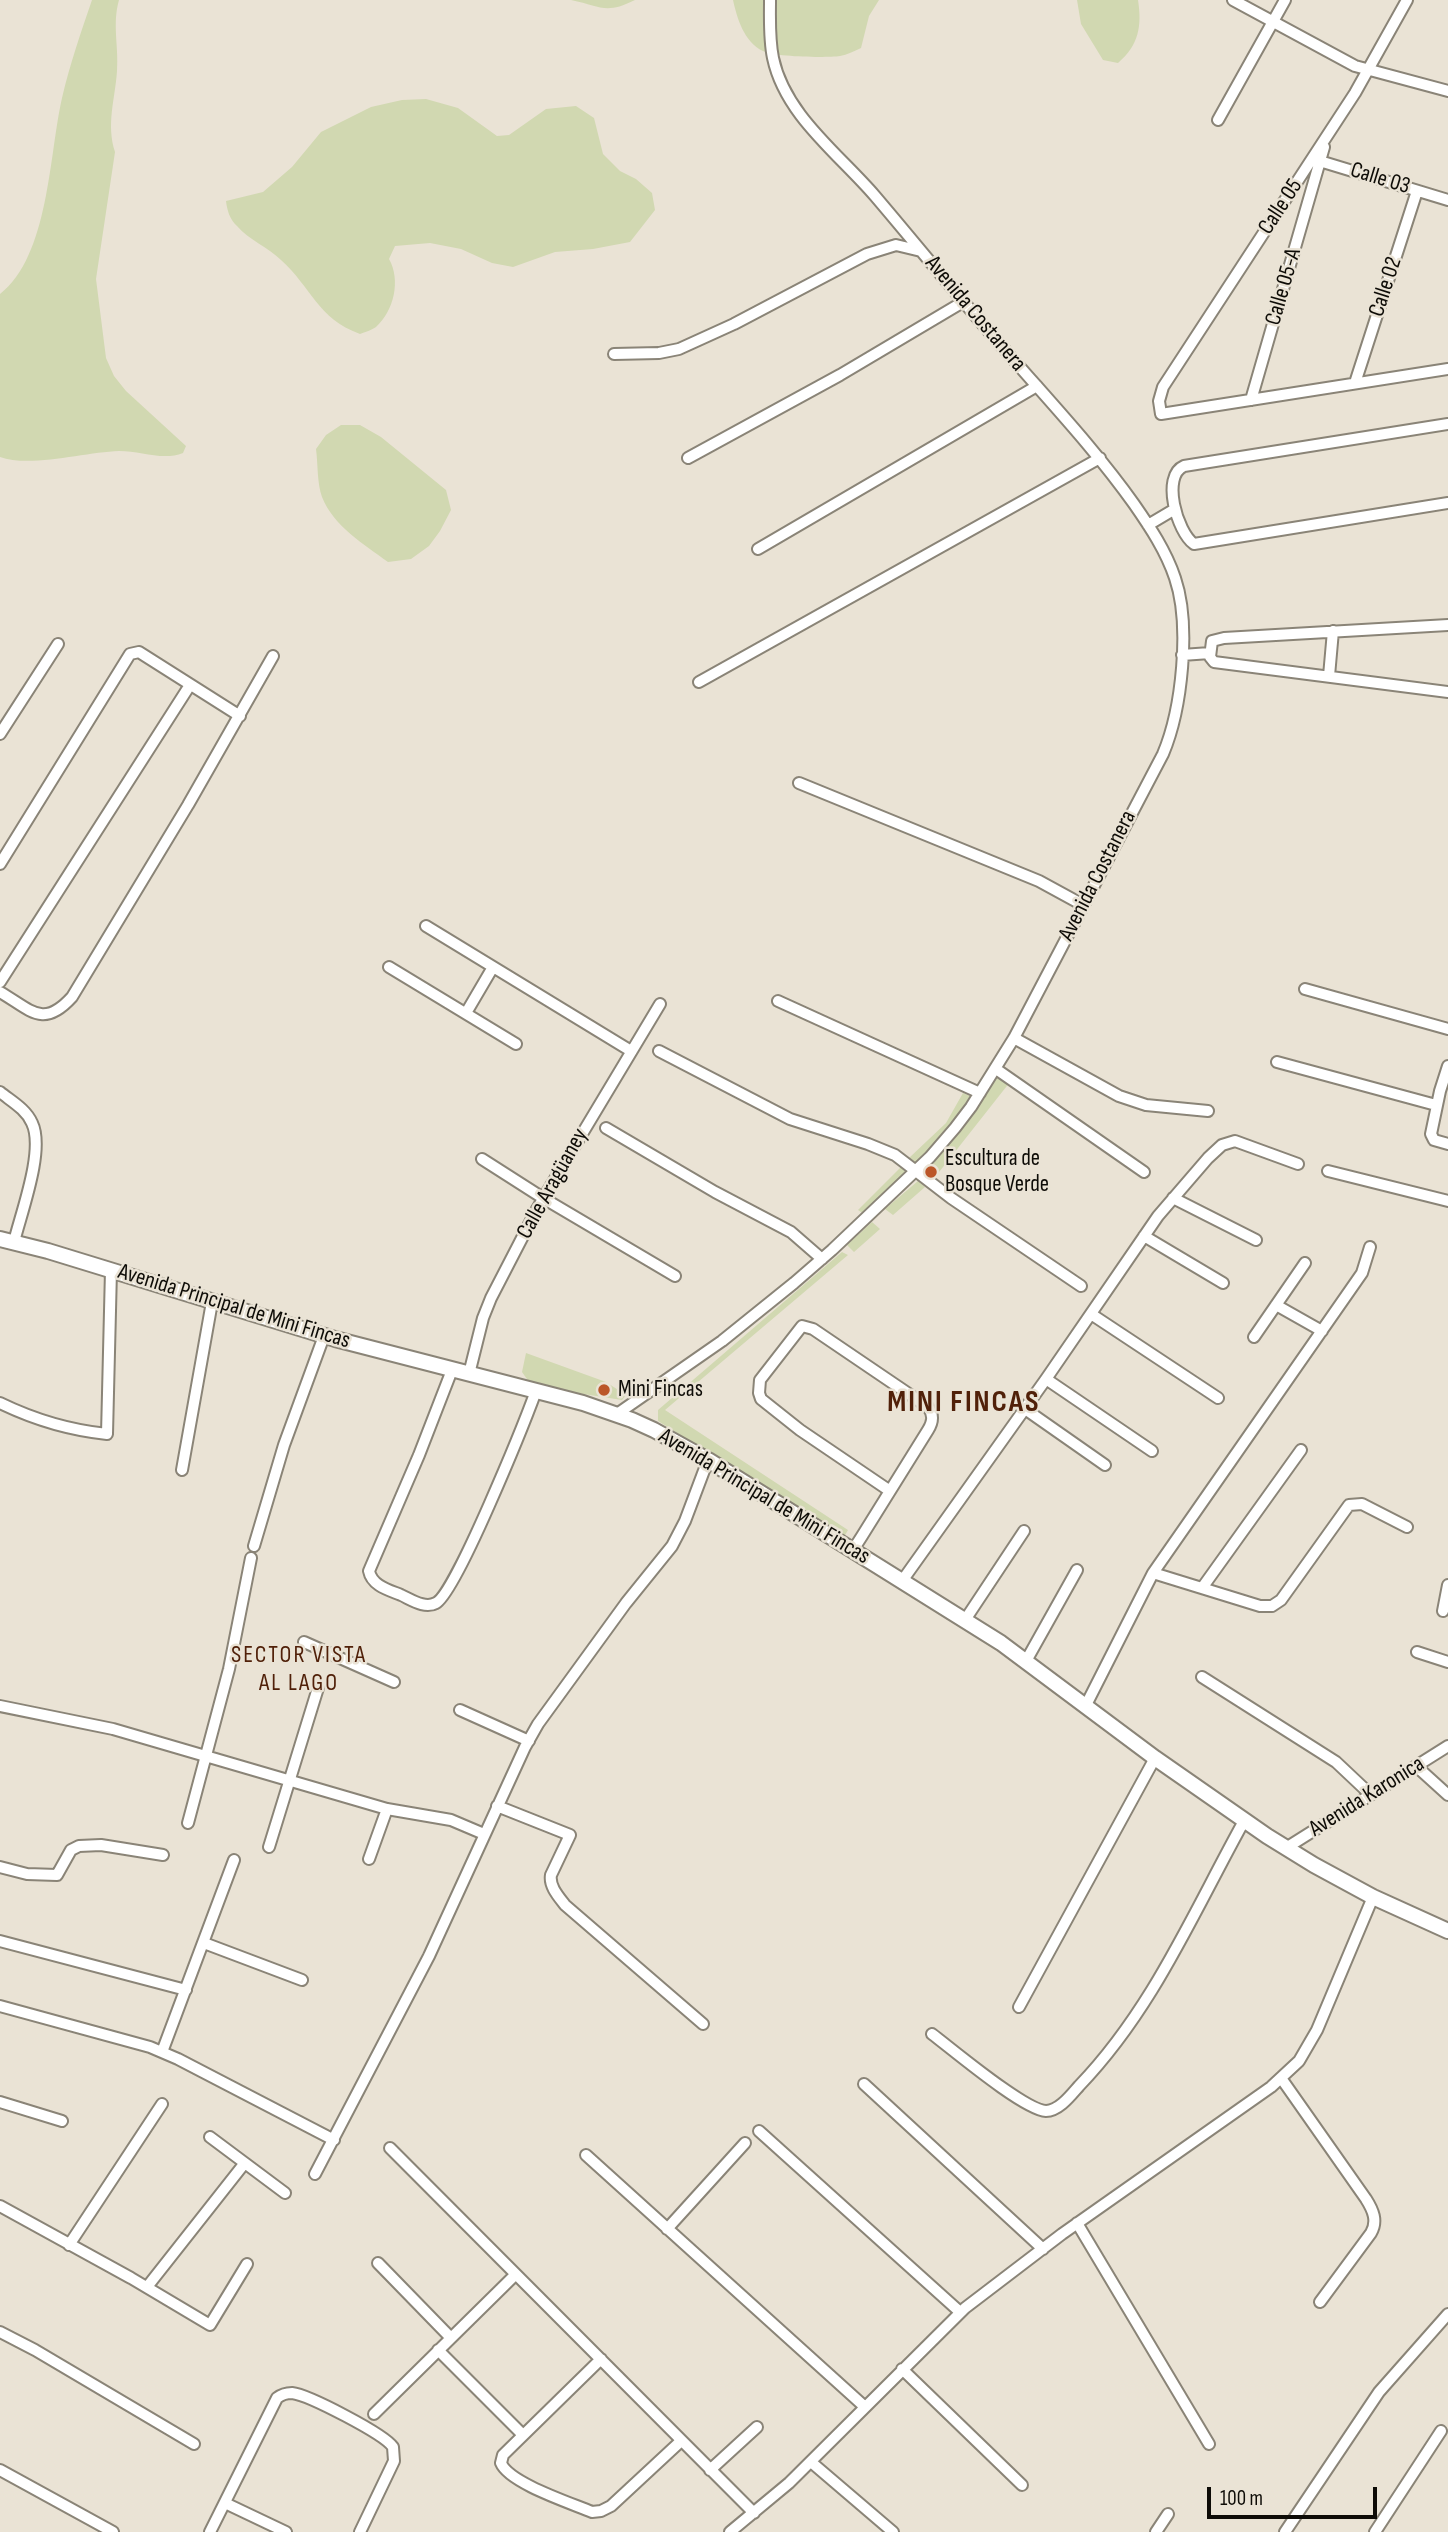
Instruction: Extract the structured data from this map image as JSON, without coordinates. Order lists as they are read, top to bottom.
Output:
{
  "streets": {
    "street": [
      "Calle 03",
      "Calle 05",
      "Calle 05-A",
      "Calle 02",
      "Avenida Costanera",
      "Calle Aragüaney",
      "Avenida Principal de Mini Fincas",
      "Avenida Karonica"
    ]
  },
  "crossings": [
    ["Calle 03", "Calle 05"],
    ["Calle 03", "Calle 05-A"],
    ["Calle 03", "Calle 02"],
    ["Calle 05", "Calle 05-A"],
    ["Avenida Costanera", "Avenida Principal de Mini Fincas"],
    ["Calle Aragüaney", "Avenida Principal de Mini Fincas"],
    ["Avenida Principal de Mini Fincas", "Avenida Karonica"]
  ],
  "districts": ["MINI FINCAS", "SECTOR VISTA AL LAGO"],
  "places": ["Escultura de Bosque Verde", "Mini Fincas"],
  "scale_bar": "100 m"
}
